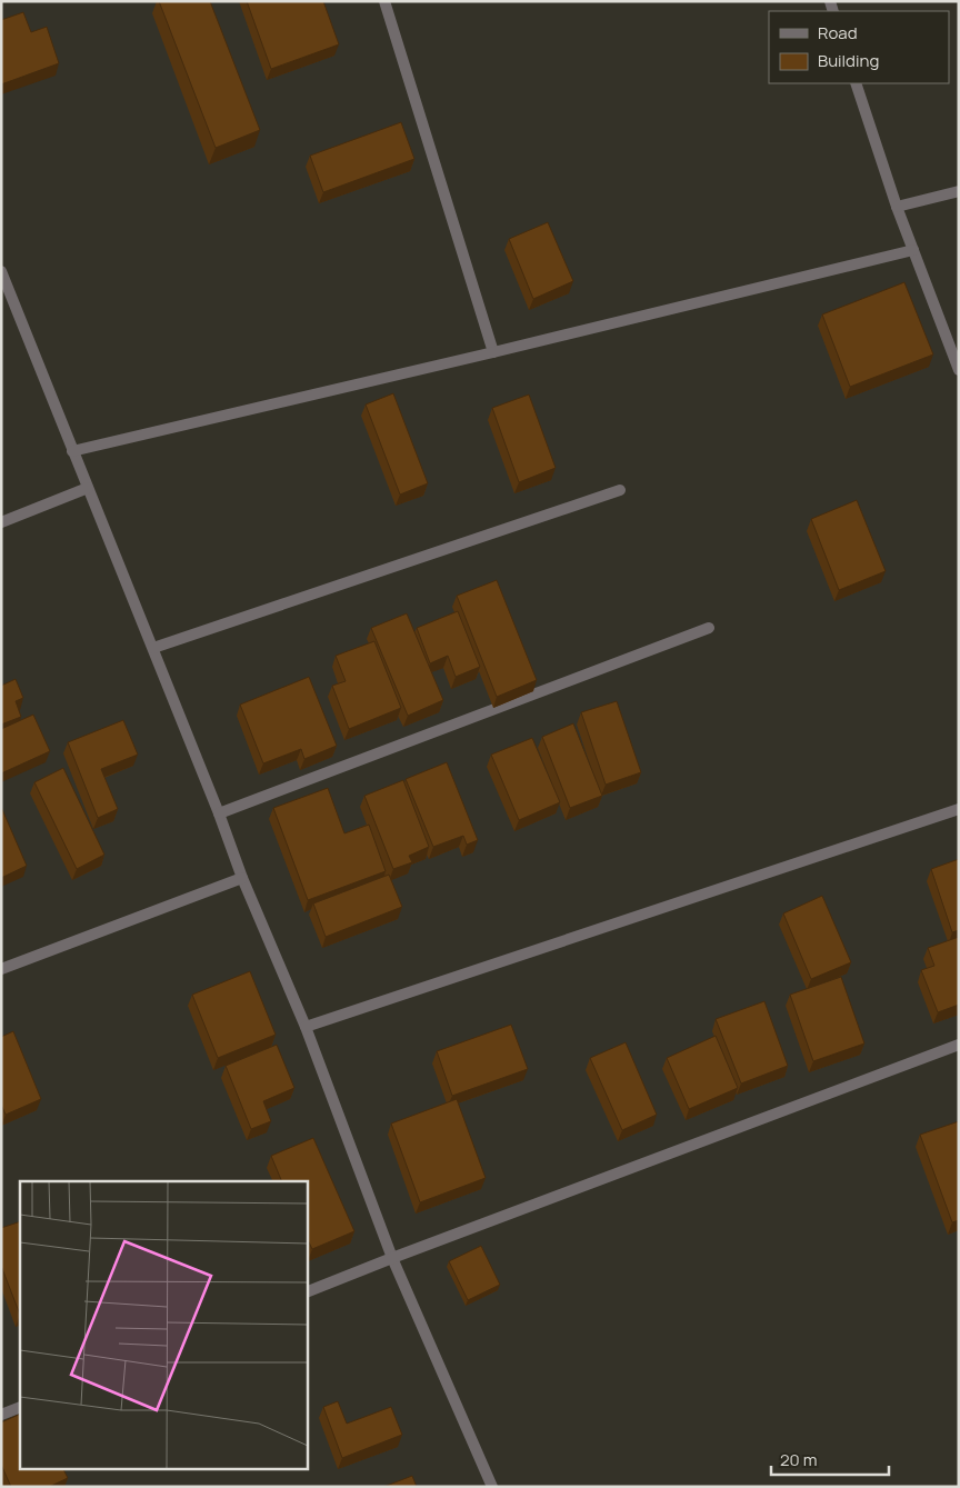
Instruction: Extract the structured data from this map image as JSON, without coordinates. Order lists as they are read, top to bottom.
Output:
{
  "legend": ["Road", "Building"],
  "scale_bar": "20 m"
}
